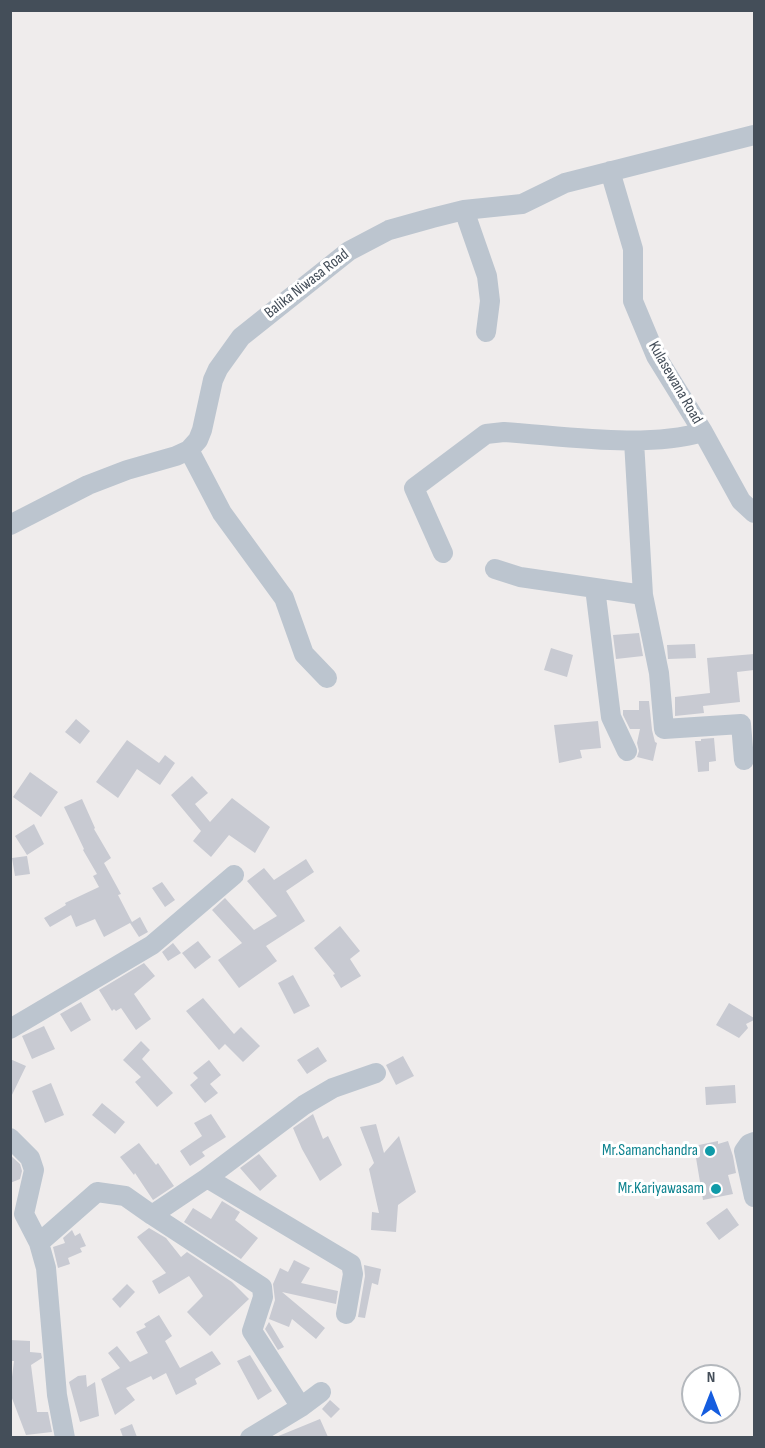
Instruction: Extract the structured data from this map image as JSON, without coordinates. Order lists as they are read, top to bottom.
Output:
{
  "streets": {
    "street": ["Balika Niwasa Road", "Kulasewana Road"]
  },
  "crossings": [
    ["Balika Niwasa Road", "Kulasewana Road"]
  ],
  "places": ["Mr.Samanchandra", "Mr.Kariyawasam"],
  "north": "top"
}
